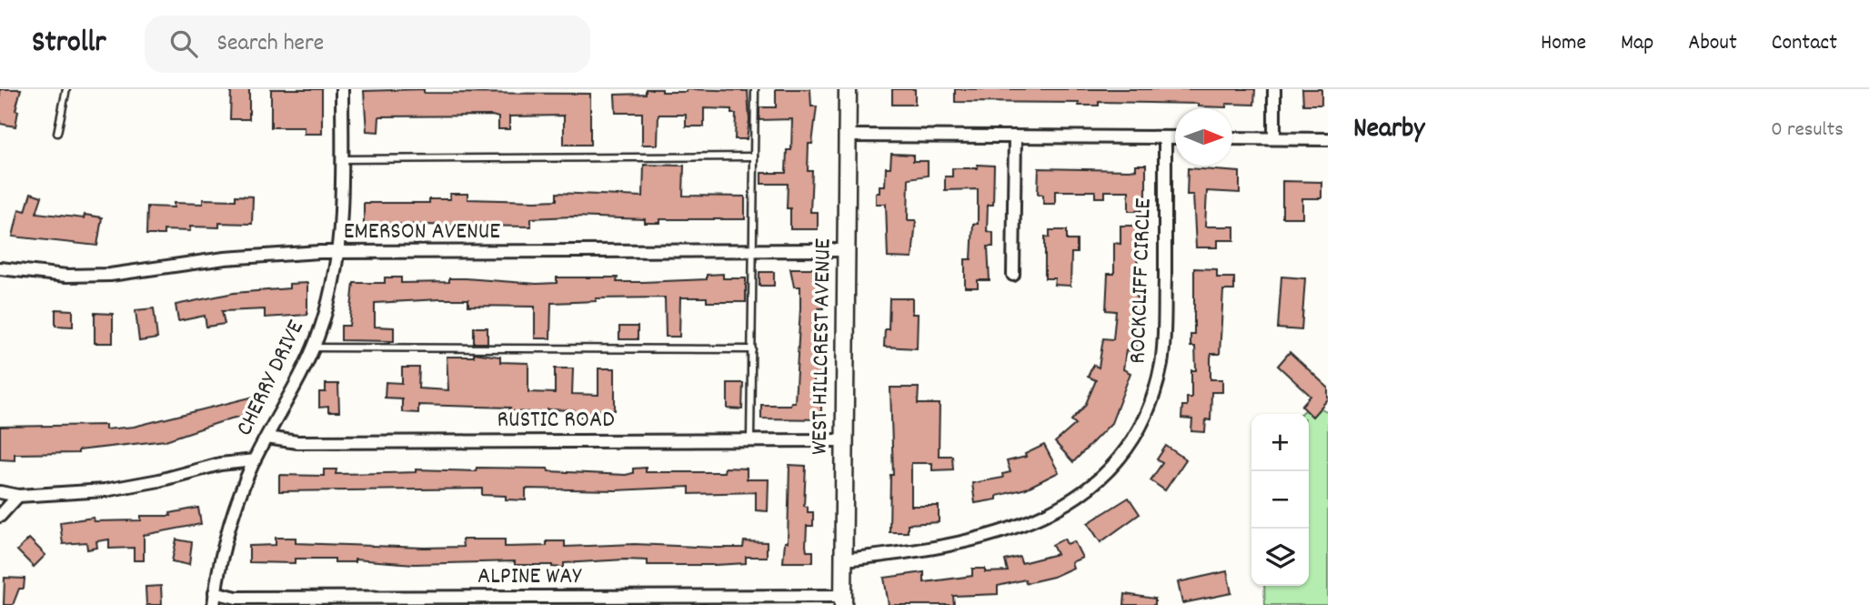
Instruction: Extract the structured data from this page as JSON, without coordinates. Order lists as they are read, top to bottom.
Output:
{
  "streets": {
    "street": [
      "EMERSON AVENUE",
      "ROCKCLIFF CIRCLE",
      "WEST HILLCREST AVENUE",
      "CHERRY DRIVE",
      "RUSTIC ROAD",
      "ALPINE WAY"
    ]
  },
  "crossings": [
    ["EMERSON AVENUE", "WEST HILLCREST AVENUE"],
    ["EMERSON AVENUE", "CHERRY DRIVE"],
    ["ROCKCLIFF CIRCLE", "WEST HILLCREST AVENUE"],
    ["WEST HILLCREST AVENUE", "RUSTIC ROAD"],
    ["WEST HILLCREST AVENUE", "ALPINE WAY"],
    ["CHERRY DRIVE", "RUSTIC ROAD"],
    ["CHERRY DRIVE", "ALPINE WAY"]
  ],
  "north": "right",
  "page": {
    "header": "Strollr",
    "search": "Search here",
    "nav": [
      "Home",
      "Map",
      "About",
      "Contact"
    ],
    "heading": ["Nearby", "0 results"],
    "map_buttons": ["+", "−"]
  }
}
